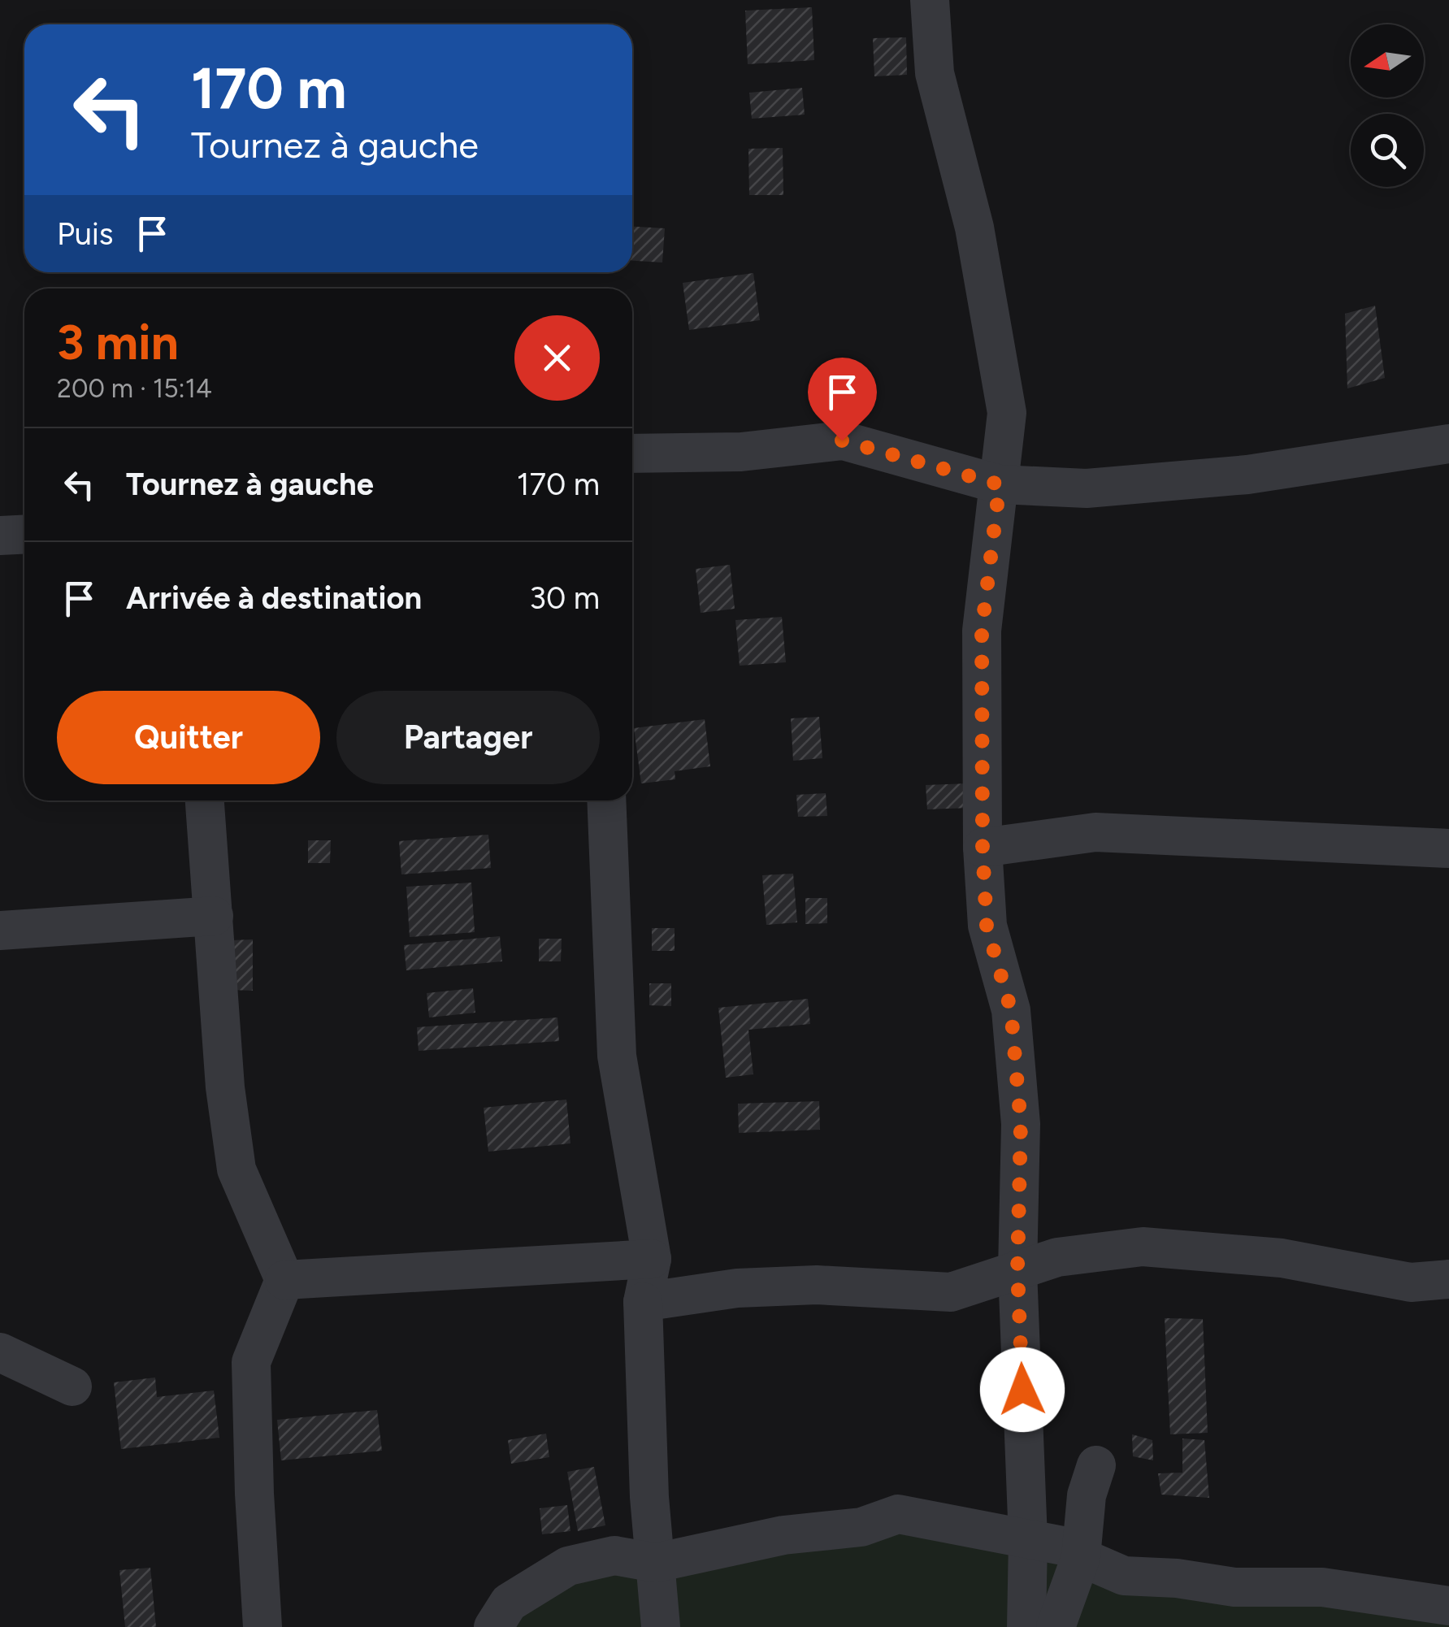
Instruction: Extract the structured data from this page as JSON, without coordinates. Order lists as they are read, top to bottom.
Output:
{
  "north": "left",
  "page": {
    "turn": ["170 m", "Tournez à gauche"],
    "then": "Puis",
    "heading": ["3 min", "200 m · 15:14"],
    "list": [
      {
        "name": "Tournez à gauche",
        "value": "170 m"
      },
      {
        "name": "Arrivée à destination",
        "value": "30 m"
      }
    ],
    "buttons": ["Quitter", "Partager"]
  }
}
